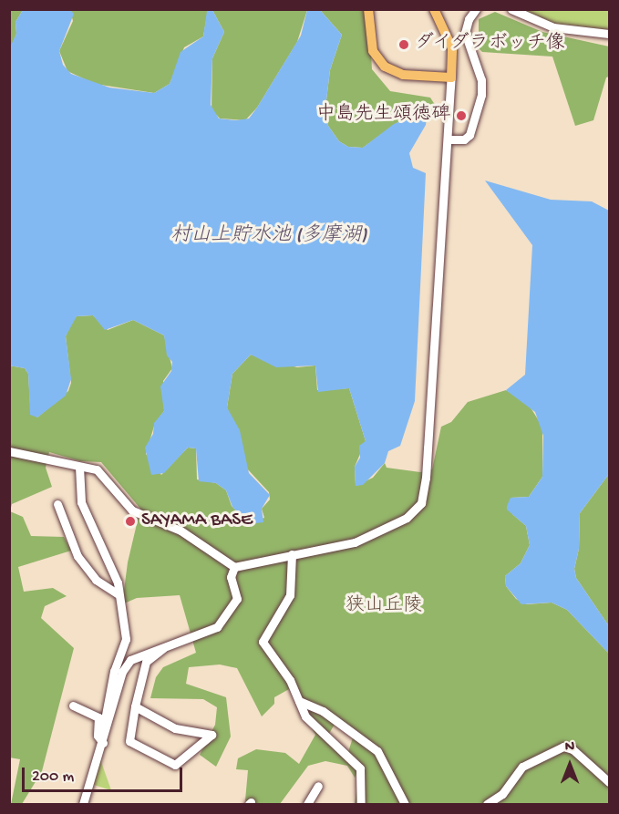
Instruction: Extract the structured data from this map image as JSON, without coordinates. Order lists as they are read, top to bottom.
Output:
{
  "water": ["村山上貯水池 (多摩湖)"],
  "parks": ["狭山丘陵"],
  "places": ["ダイダラボッチ像", "中島先生頌徳碑", "SAYAMA BASE"],
  "scale_bar": "200 m",
  "north": "top"
}
